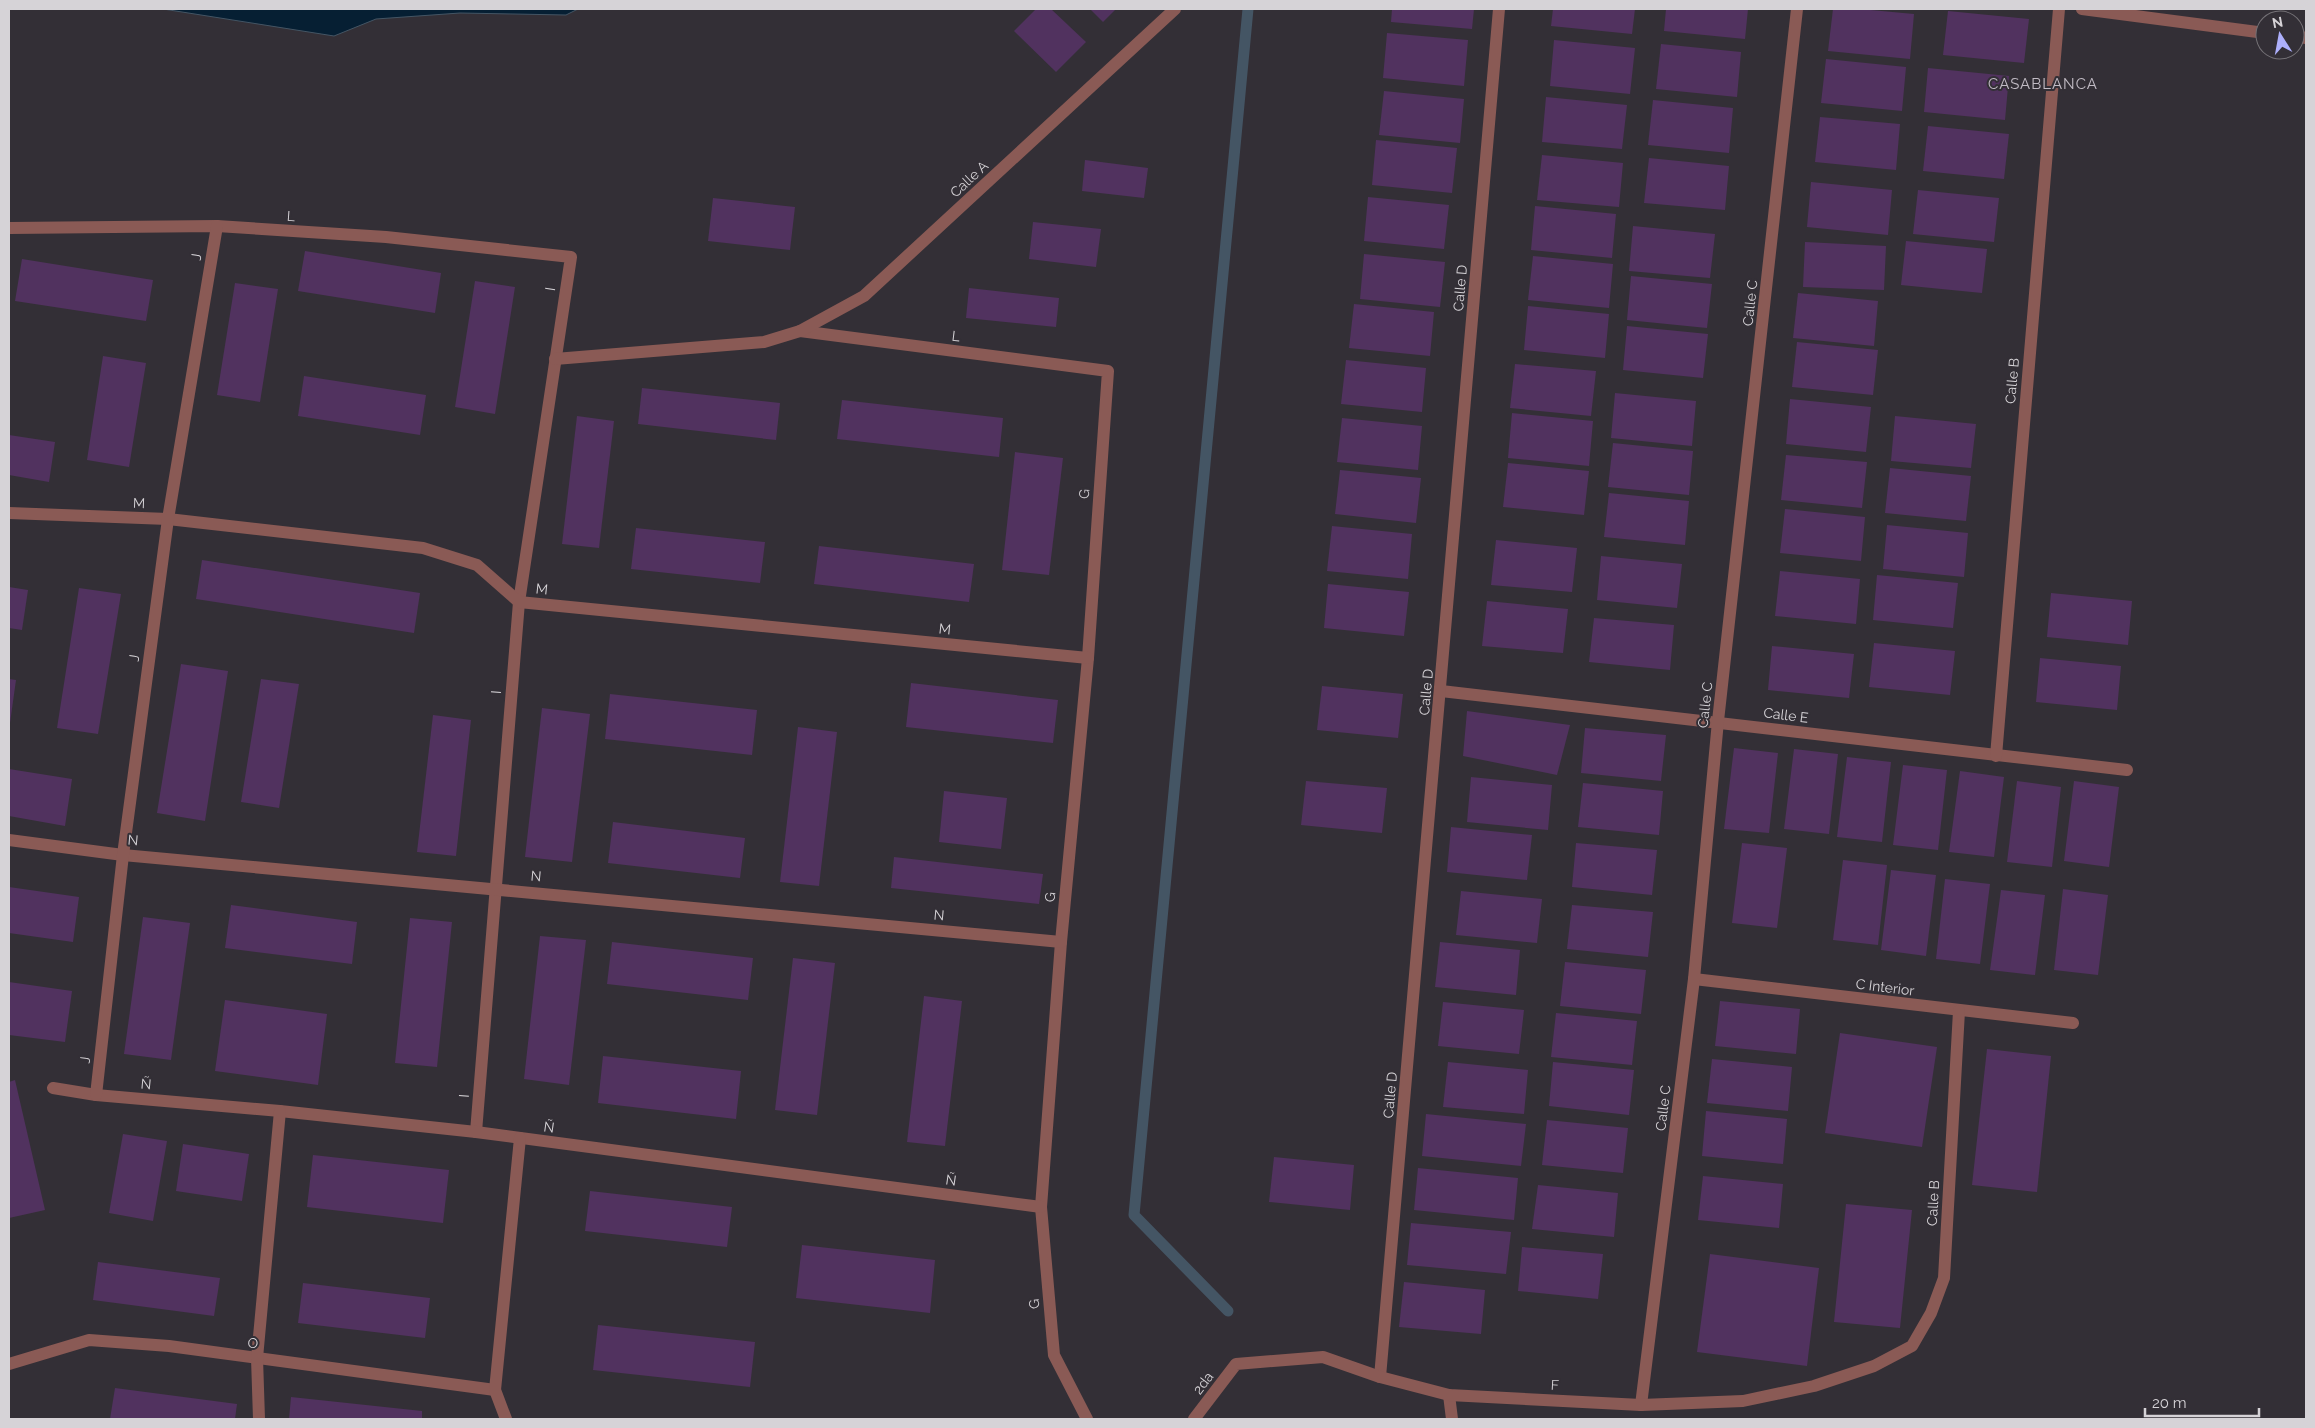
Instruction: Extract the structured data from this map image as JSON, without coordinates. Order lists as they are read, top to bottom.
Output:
{
  "streets": {
    "street": [
      "Calle A",
      "L",
      "J",
      "Calle D",
      "I",
      "Calle C",
      "Calle B",
      "G",
      "M",
      "Calle E",
      "N",
      "C Interior",
      "Ñ",
      "O",
      "2da",
      "F"
    ]
  },
  "crossings": [
    ["Calle A", "L"],
    ["Calle A", "I"],
    ["L", "J"],
    ["L", "I"],
    ["L", "G"],
    ["J", "M"],
    ["J", "N"],
    ["J", "Ñ"],
    ["Calle D", "Calle E"],
    ["Calle D", "F"],
    ["I", "M"],
    ["I", "N"],
    ["I", "Ñ"],
    ["Calle C", "Calle E"],
    ["Calle C", "C Interior"],
    ["Calle C", "F"],
    ["Calle B", "Calle E"],
    ["Calle B", "C Interior"],
    ["Calle B", "F"],
    ["G", "M"],
    ["G", "N"],
    ["G", "Ñ"],
    ["2da", "F"]
  ],
  "districts": ["CASABLANCA"],
  "scale_bar": "20 m",
  "north": "top"
}
